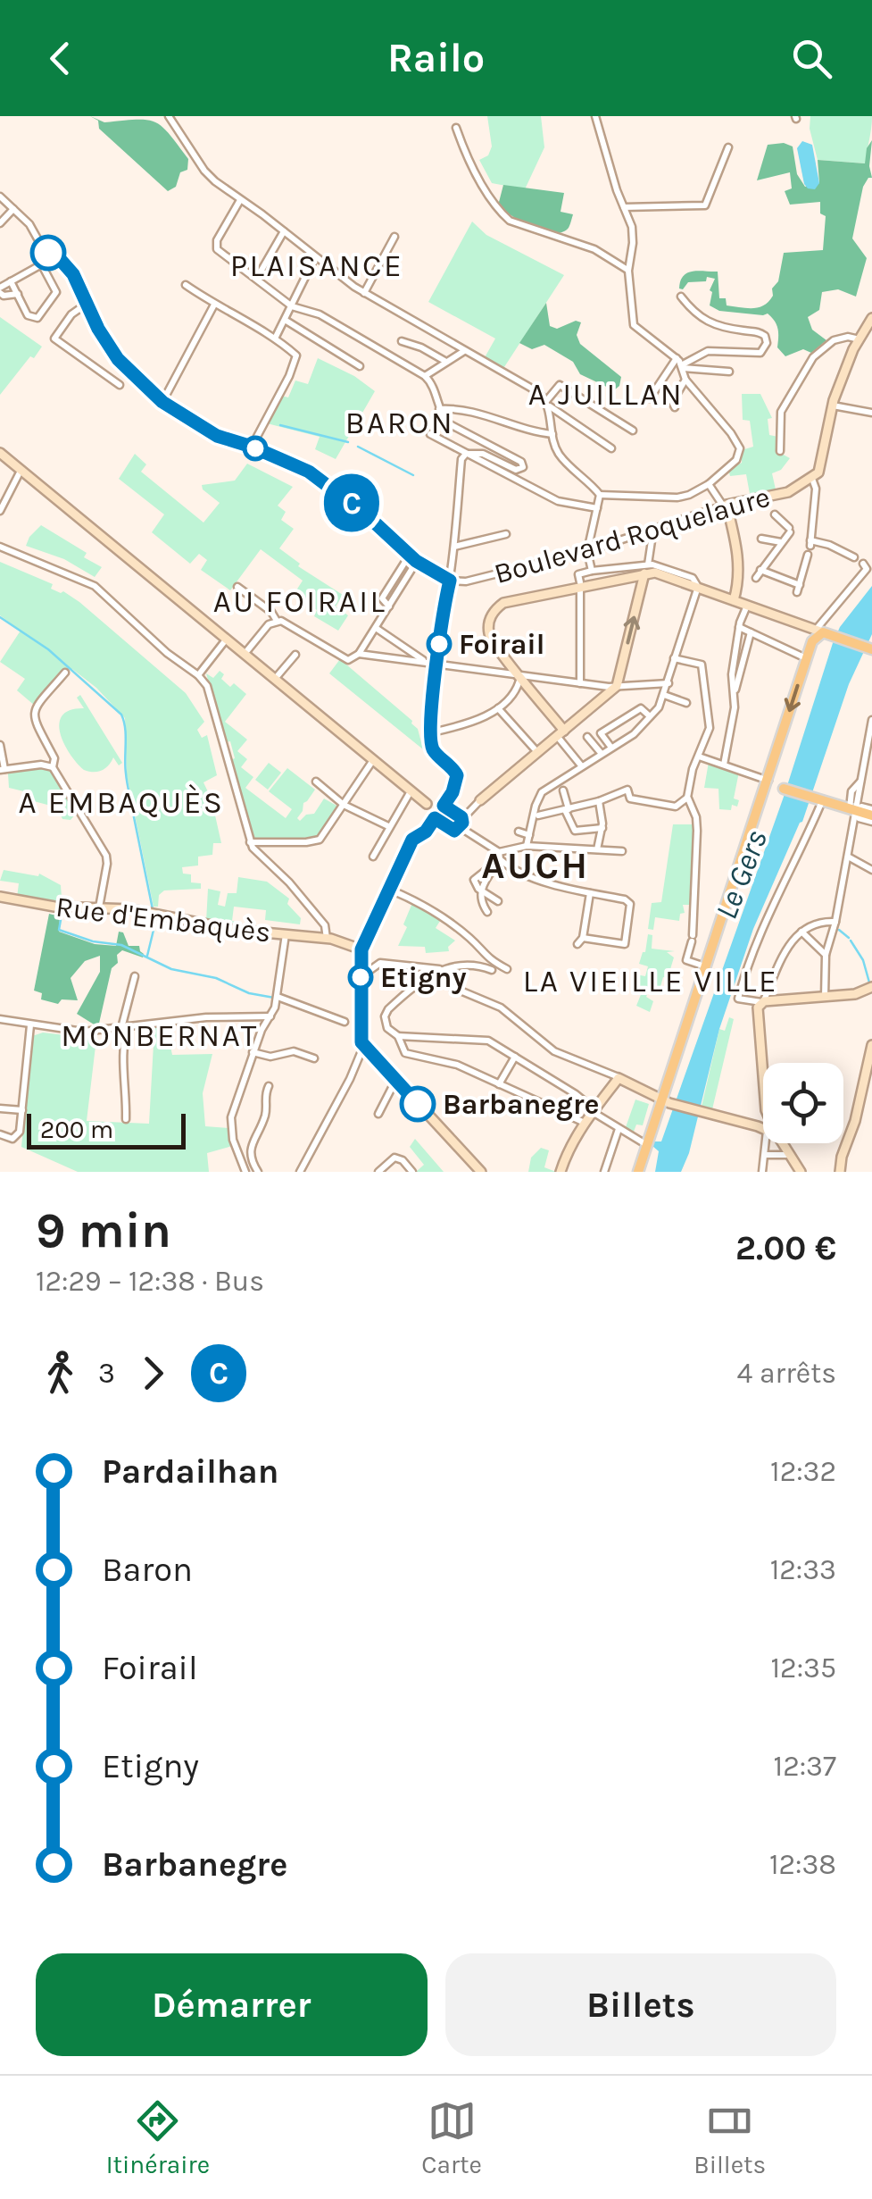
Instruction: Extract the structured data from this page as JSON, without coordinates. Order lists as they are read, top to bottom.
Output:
{
  "streets": {
    "main road": ["Boulevard Roquelaure", "Rue d'Embaquès"]
  },
  "districts": [
    "PLAISANCE",
    "A JUILLAN",
    "BARON",
    "AU FOIRAIL",
    "A EMBAQUÈS",
    "AUCH",
    "LA VIEILLE VILLE",
    "MONBERNAT"
  ],
  "water": ["Le Gers"],
  "places": ["Foirail", "Etigny", "Barbanegre"],
  "lines": ["bus line C"],
  "scale_bar": "200 m",
  "page": {
    "header": "Railo",
    "on_map": "C",
    "scale": "200 m",
    "heading": ["9 min", "12:29 – 12:38 · Bus", "2.00 €"],
    "legs": ["3", "C", "4 arrêts"],
    "list": [
      {
        "name": "Pardailhan",
        "value": "12:32"
      },
      {
        "name": "Baron",
        "value": "12:33"
      },
      {
        "name": "Foirail",
        "value": "12:35"
      },
      {
        "name": "Etigny",
        "value": "12:37"
      },
      {
        "name": "Barbanegre",
        "value": "12:38"
      }
    ],
    "buttons": ["Démarrer", "Billets"],
    "tabs": ["Itinéraire", "Carte", "Billets"]
  }
}
